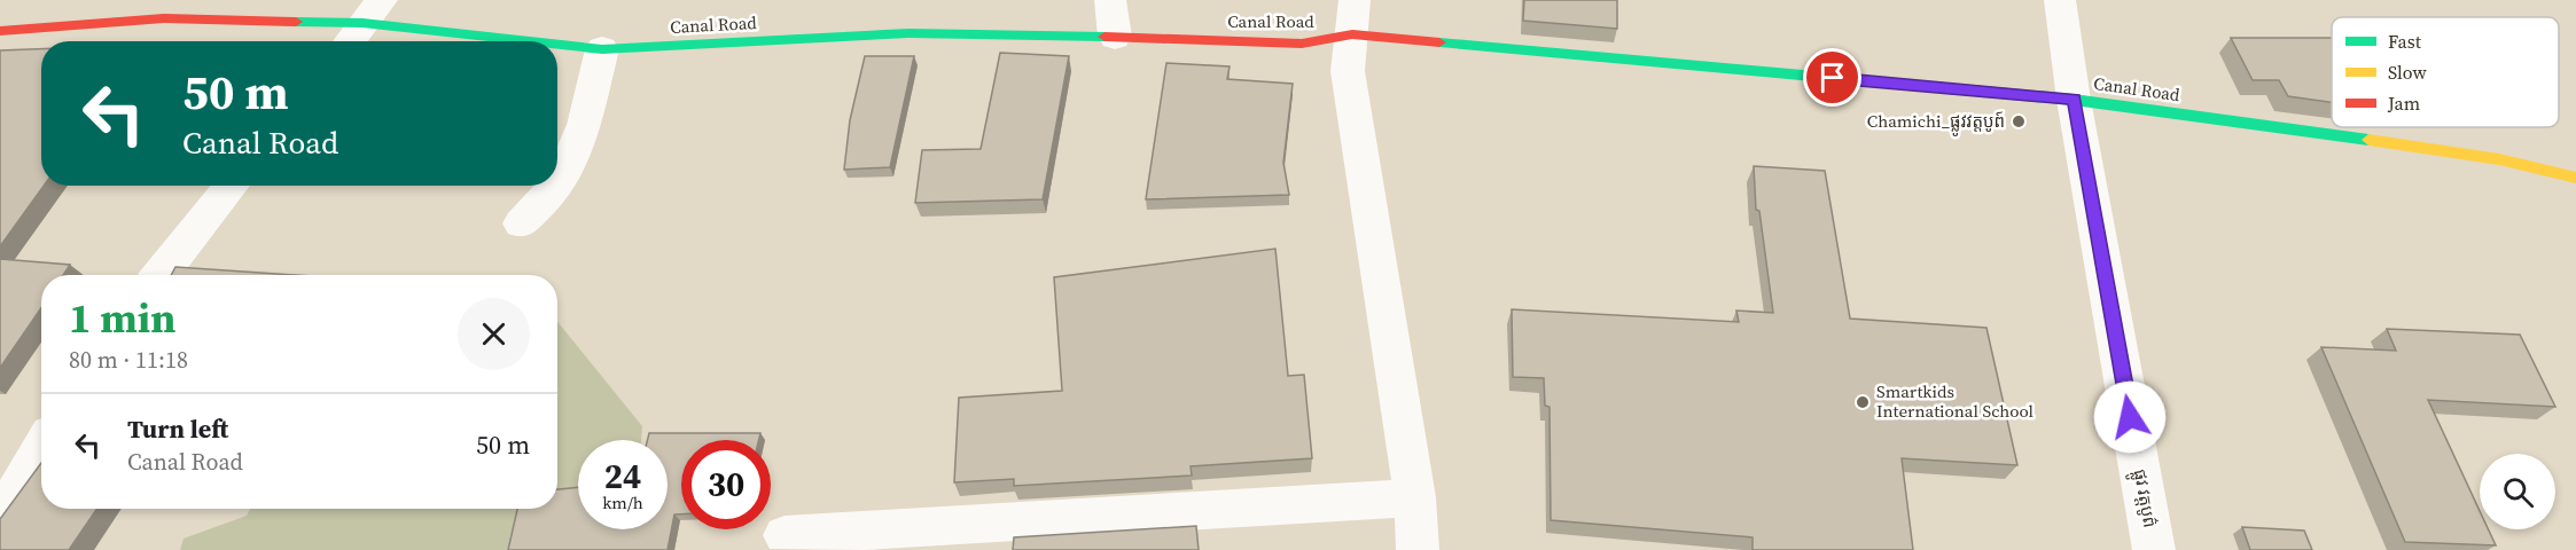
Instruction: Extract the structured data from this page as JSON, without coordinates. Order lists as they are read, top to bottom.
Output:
{
  "streets": {
    "street": ["Canal Road", "ផ្លូវ វត្តបូព៌"]
  },
  "crossings": [
    ["Canal Road", "ផ្លូវ វត្តបូព៌"]
  ],
  "places": ["Chamichi_ផ្លូវវត្តបូព៍", "Smartkids International School"],
  "legend": ["Fast", "Slow", "Jam"],
  "page": {
    "turn": ["50 m", "Canal Road"],
    "heading": ["1 min", "80 m · 11:18"],
    "list": [
      {
        "name": "Turn left",
        "note": "Canal Road",
        "value": "50 m"
      }
    ],
    "speed": "24 km/h",
    "limit": "30"
  }
}
